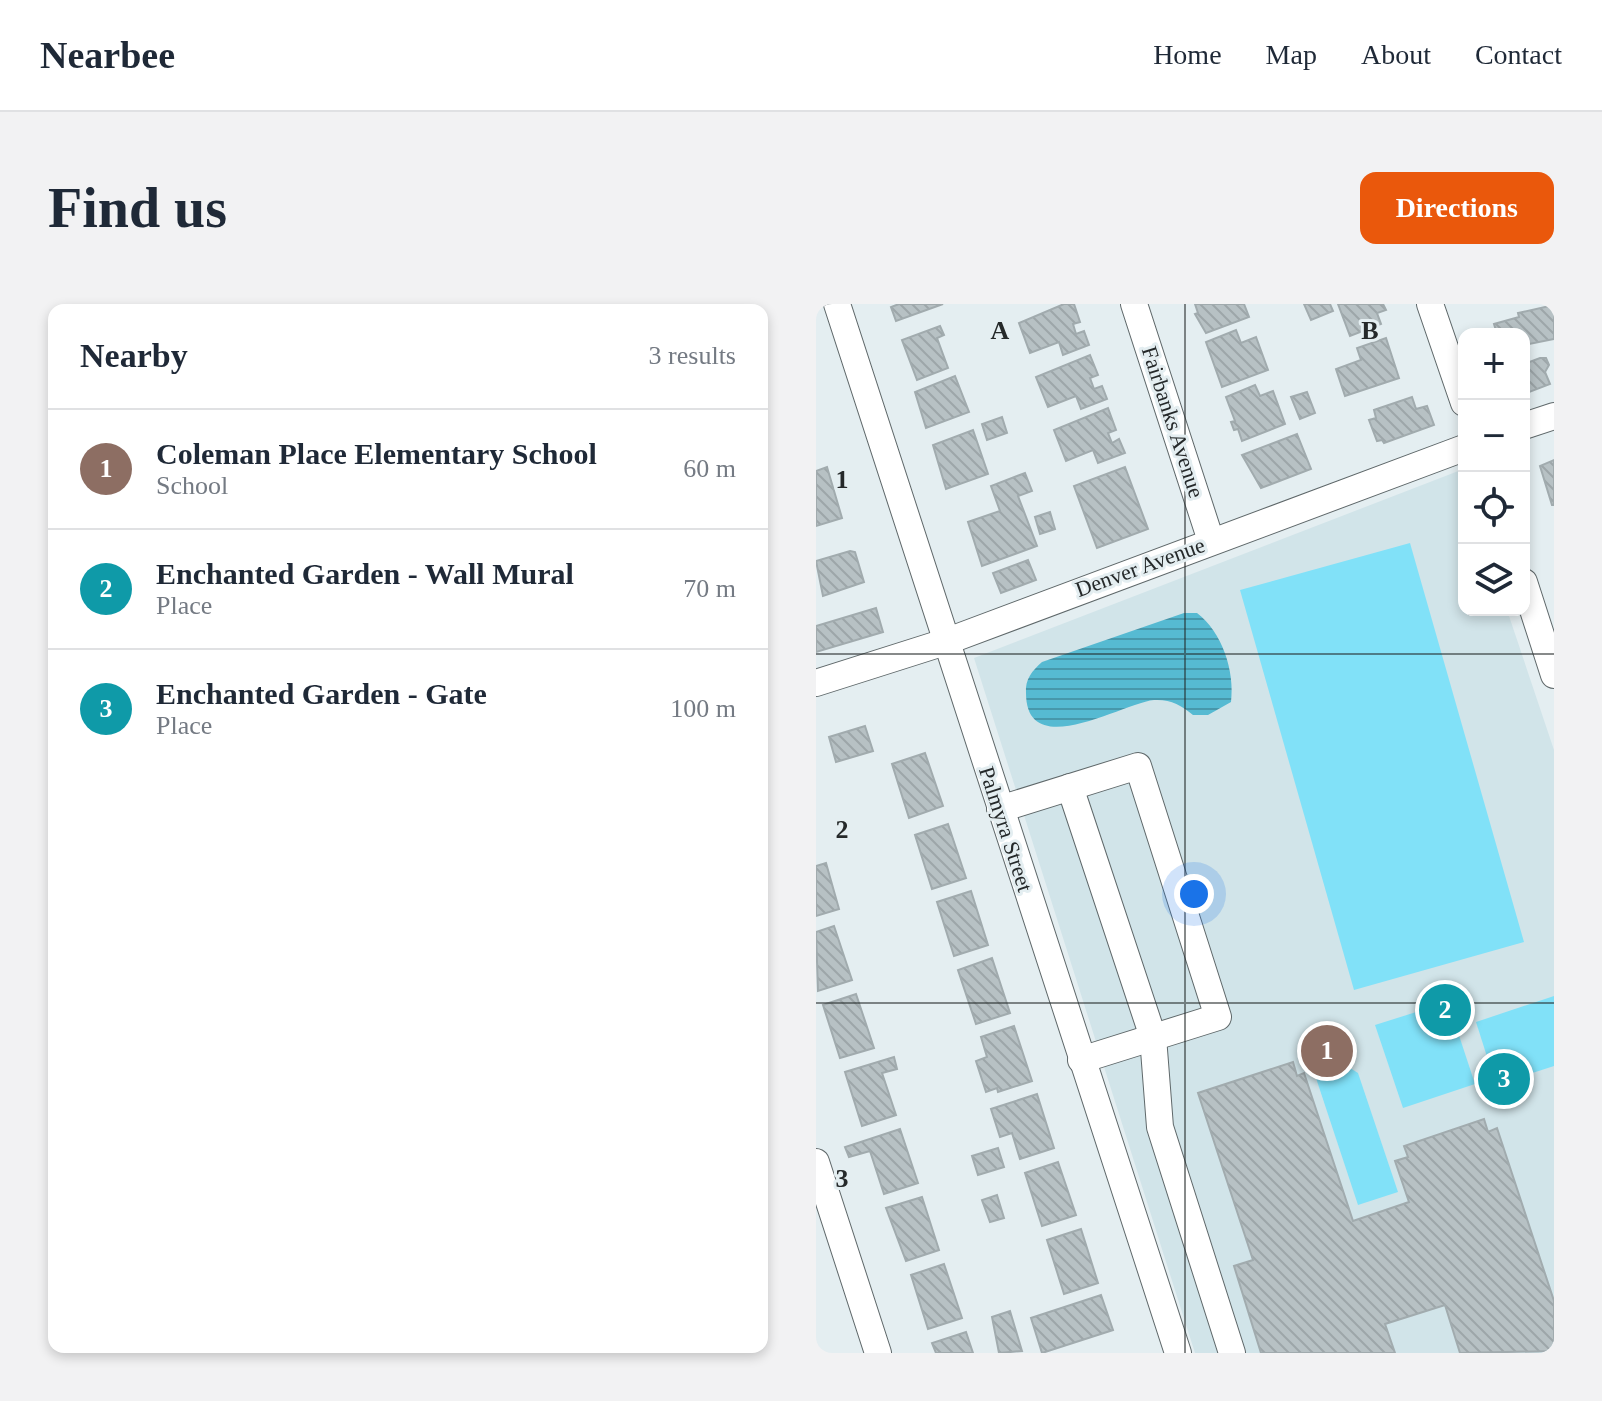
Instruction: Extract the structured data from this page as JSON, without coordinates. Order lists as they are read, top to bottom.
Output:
{
  "streets": {
    "street": ["Fairbanks Avenue", "Denver Avenue", "Palmyra Street"]
  },
  "crossings": [
    ["Fairbanks Avenue", "Denver Avenue"],
    ["Denver Avenue", "Palmyra Street"]
  ],
  "page": {
    "header": "Nearbee",
    "nav": [
      "Home",
      "Map",
      "About",
      "Contact"
    ],
    "buttons": "Directions",
    "title": "Find us",
    "heading": ["Nearby", "3 results"],
    "map_buttons": ["+", "−"],
    "list": [
      {
        "mark": "1",
        "name": "Coleman Place Elementary School",
        "note": "School",
        "value": "60 m"
      },
      {
        "mark": "2",
        "name": "Enchanted Garden - Wall Mural",
        "note": "Place",
        "value": "70 m"
      },
      {
        "mark": "3",
        "name": "Enchanted Garden - Gate",
        "note": "Place",
        "value": "100 m"
      }
    ],
    "pins": ["2", "1", "3"]
  },
  "grid": {
    "columns": ["A", "B"],
    "rows": ["1", "2", "3"]
  }
}
